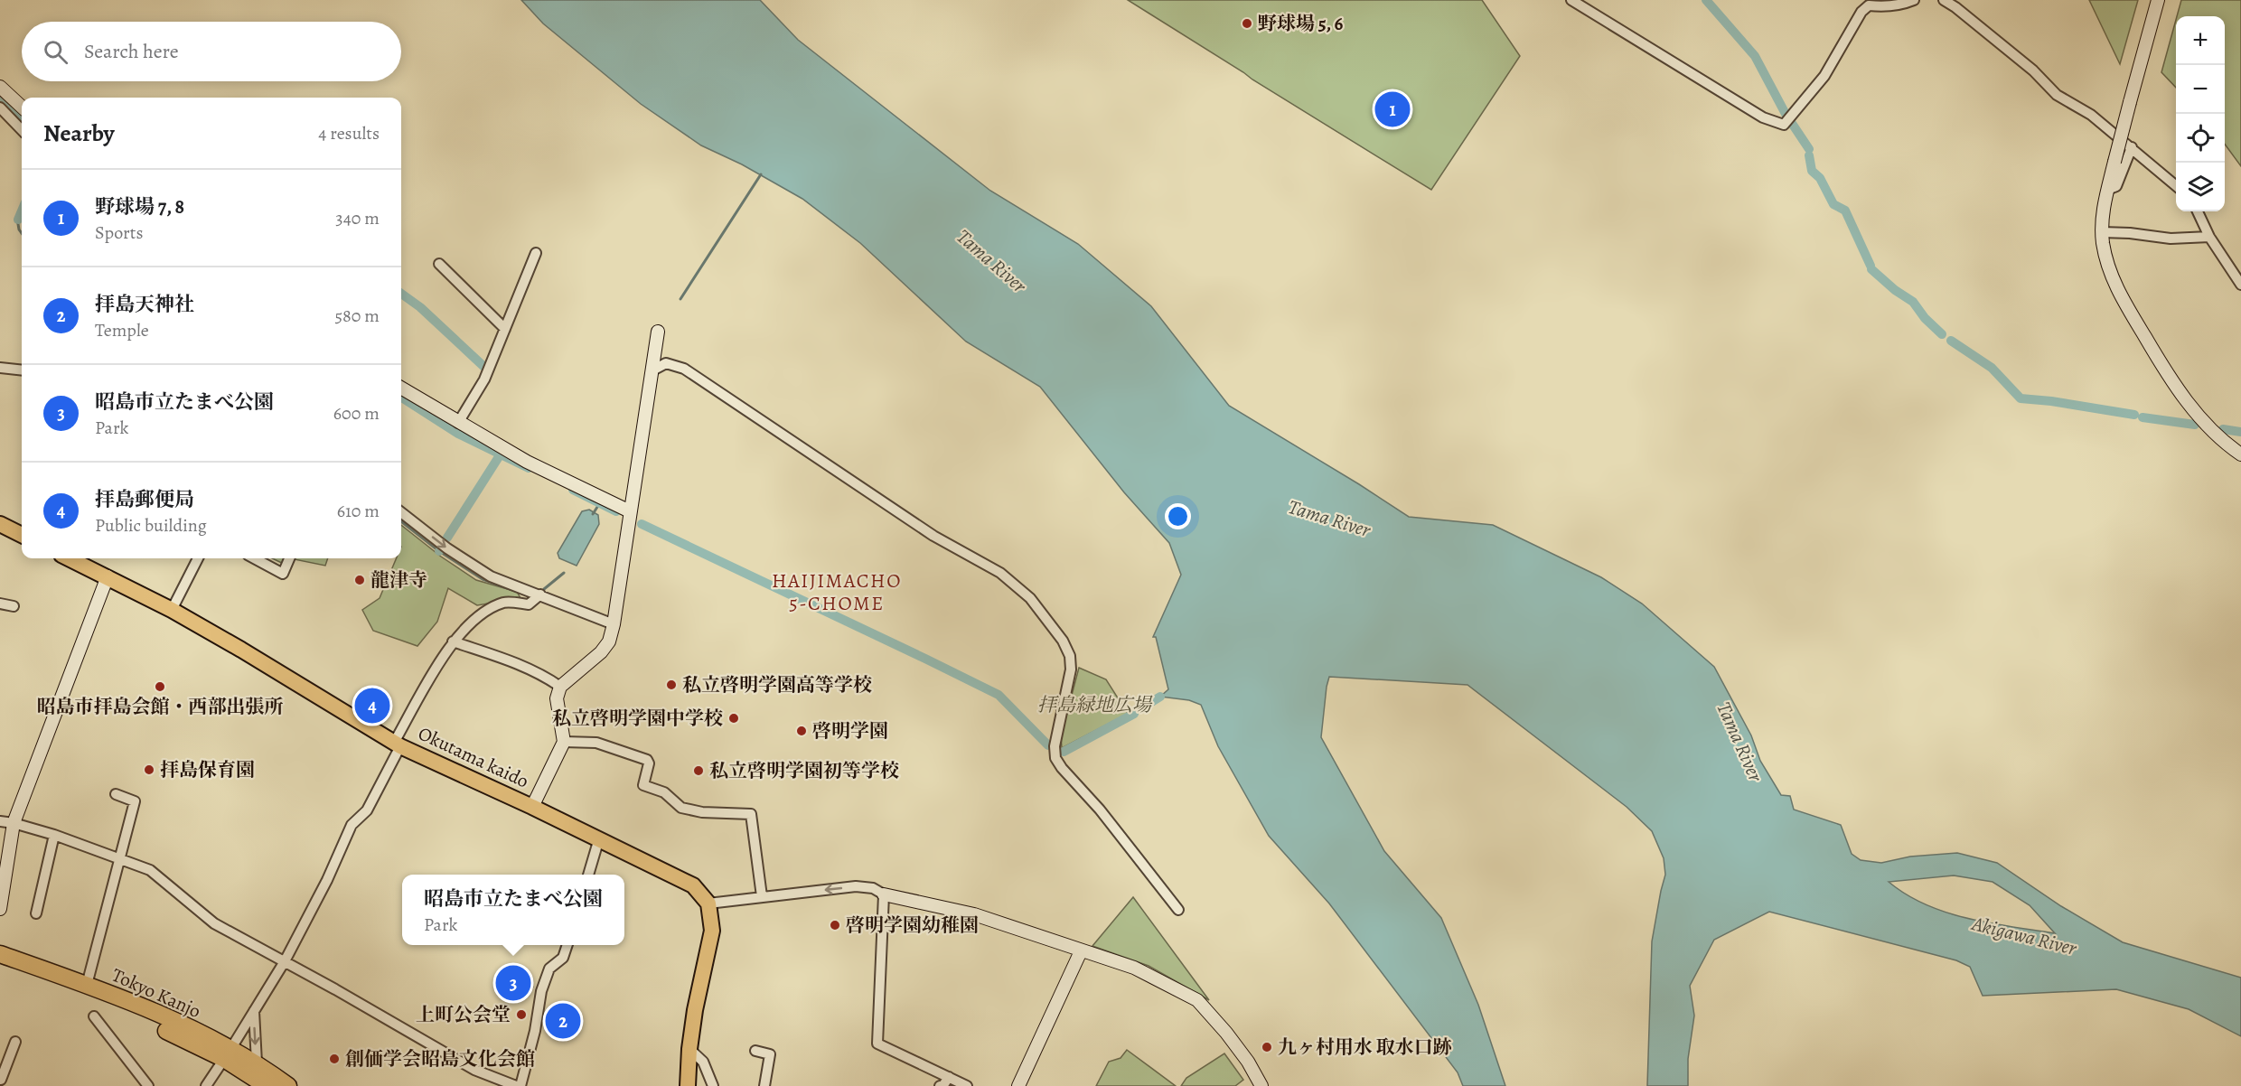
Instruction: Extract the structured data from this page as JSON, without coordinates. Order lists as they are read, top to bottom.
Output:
{
  "streets": {
    "highway": ["Tokyo Kanjo"],
    "main road": ["Okutama kaido"]
  },
  "districts": ["HAIJIMACHO 5-CHOME"],
  "water": ["Tama River", "Akigawa River"],
  "parks": ["拝島緑地広場"],
  "places": [
    "野球場 5, 6",
    "龍津寺",
    "私立啓明学園高等学校",
    "昭島市拝島会館・西部出張所",
    "私立啓明学園中学校",
    "啓明学園",
    "拝島保育園",
    "私立啓明学園初等学校",
    "啓明学園幼稚園",
    "上町公会堂",
    "九ヶ村用水 取水口跡",
    "創価学会昭島文化会館"
  ],
  "page": {
    "map_buttons": ["+", "−"],
    "search": "Search here",
    "pins": [
      "1",
      "4",
      "3",
      "2"
    ],
    "heading": ["Nearby", "4 results"],
    "list": [
      {
        "mark": "1",
        "name": "野球場 7, 8",
        "note": "Sports",
        "value": "340 m"
      },
      {
        "mark": "2",
        "name": "拝島天神社",
        "note": "Temple",
        "value": "580 m"
      },
      {
        "mark": "3",
        "name": "昭島市立たまべ公園",
        "note": "Park",
        "value": "600 m"
      },
      {
        "mark": "4",
        "name": "拝島郵便局",
        "note": "Public building",
        "value": "610 m"
      }
    ],
    "popup": ["昭島市立たまべ公園", "Park"]
  }
}
